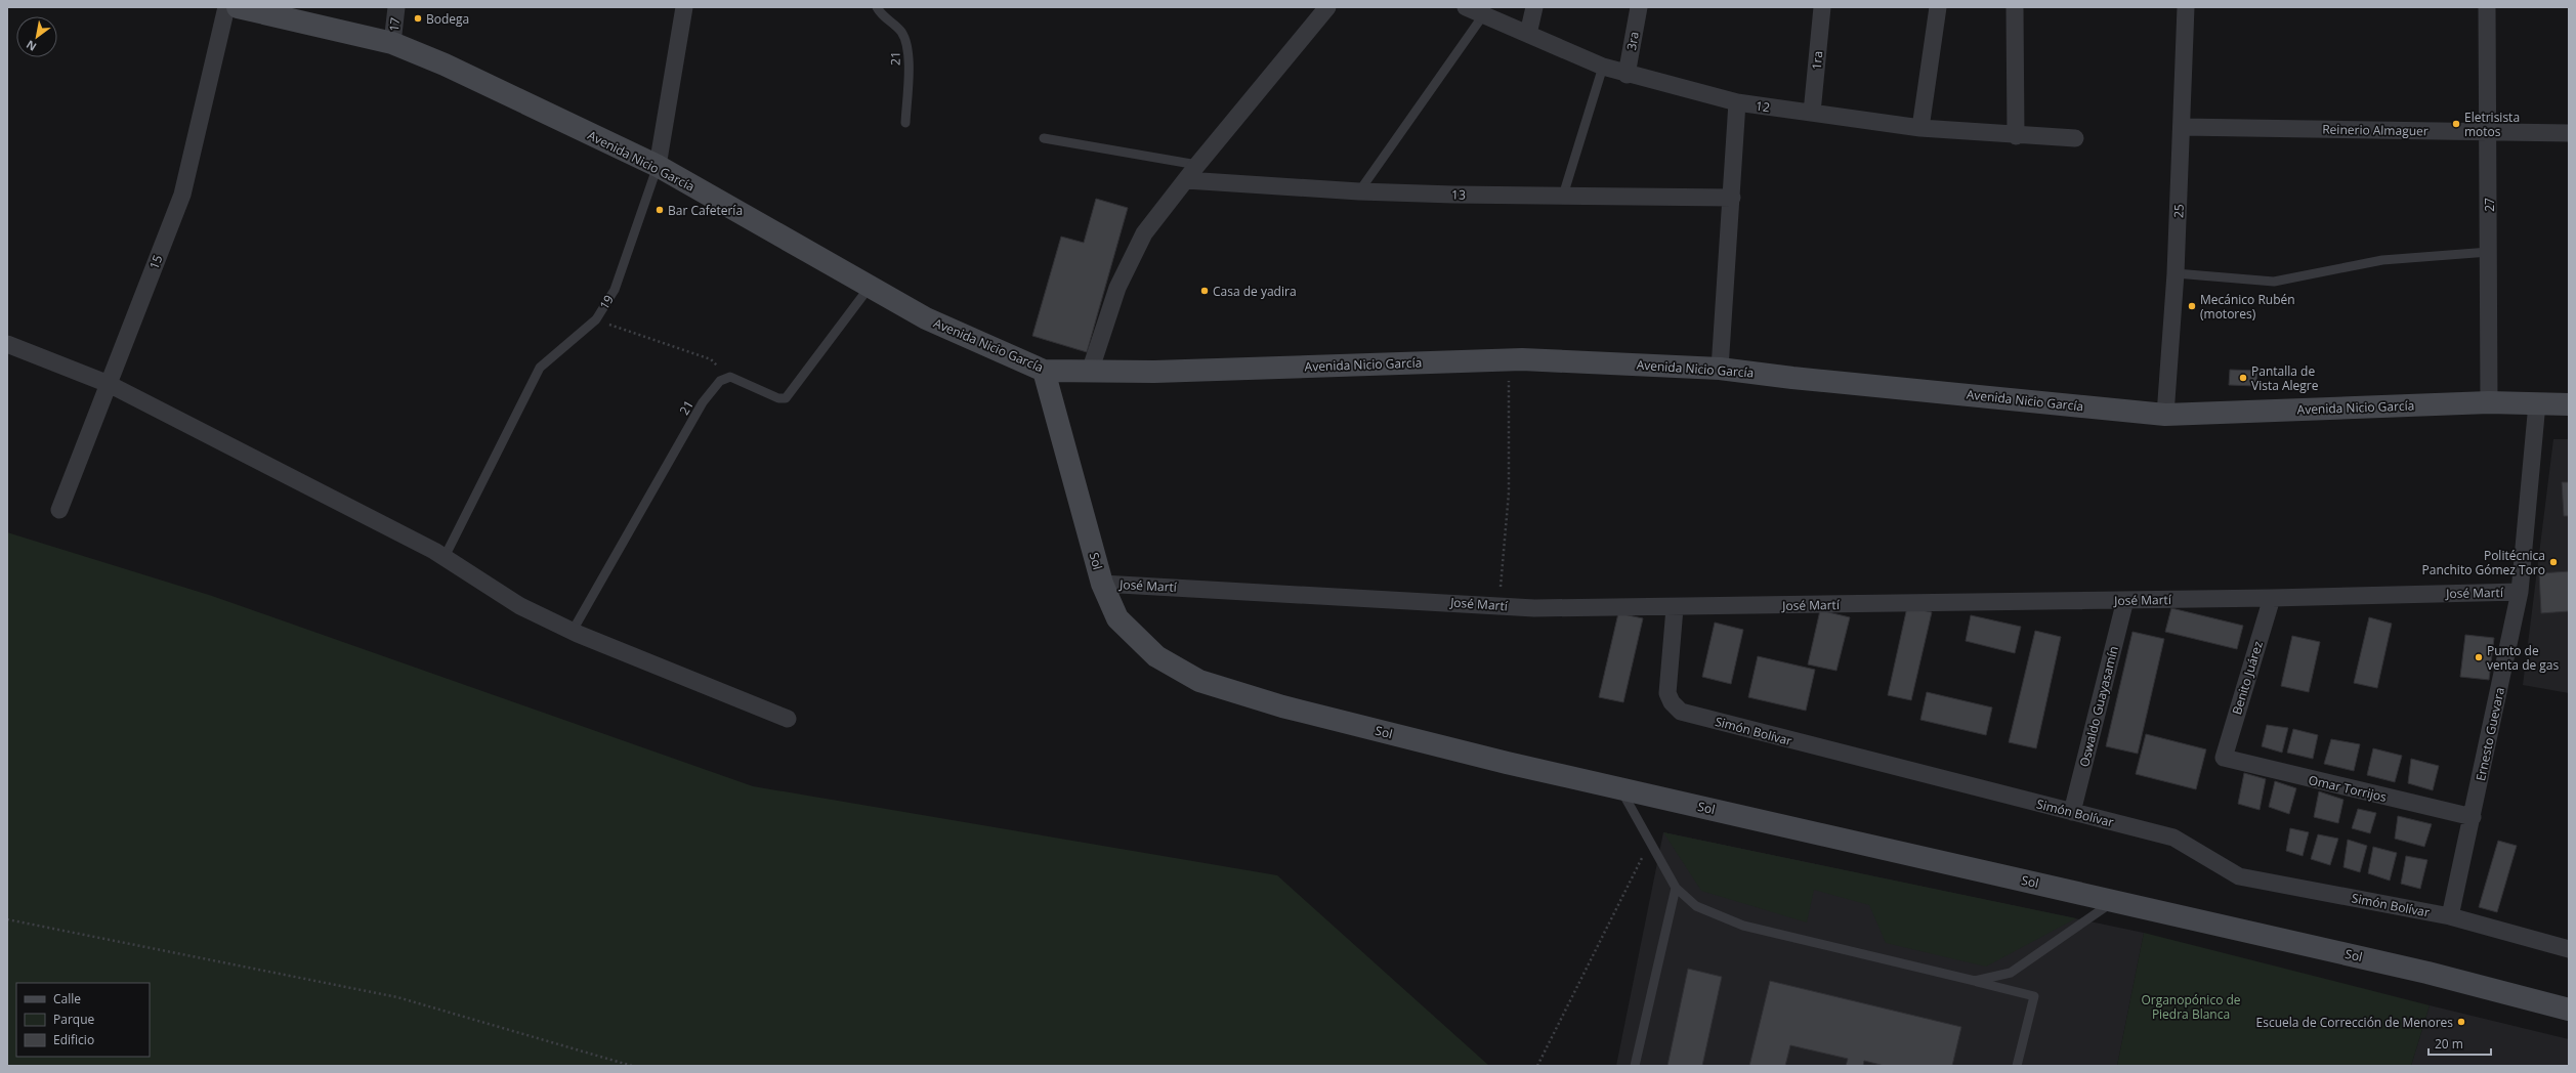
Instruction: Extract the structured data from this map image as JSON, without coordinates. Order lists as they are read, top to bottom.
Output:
{
  "streets": {
    "street": [
      "17",
      "3ra",
      "1ra",
      "12",
      "Reinerio Almaguer",
      "Avenida Nicio García",
      "13",
      "27",
      "25",
      "15",
      "19",
      "Sol",
      "José Martí",
      "Benito Juárez",
      "Oswaldo Guayasamín",
      "Simón Bolívar",
      "Ernesto Guevara",
      "Omar Torrijos"
    ],
    "lane": ["21"]
  },
  "crossings": [
    ["17", "Avenida Nicio García"],
    ["3ra", "12"],
    ["1ra", "12"],
    ["Reinerio Almaguer", "27"],
    ["Reinerio Almaguer", "25"],
    ["Avenida Nicio García", "27"],
    ["Avenida Nicio García", "25"],
    ["Avenida Nicio García", "19"],
    ["Avenida Nicio García", "Sol"],
    ["Avenida Nicio García", "Ernesto Guevara"],
    ["Sol", "José Martí"],
    ["José Martí", "Benito Juárez"],
    ["José Martí", "Oswaldo Guayasamín"],
    ["José Martí", "Simón Bolívar"],
    ["José Martí", "Ernesto Guevara"],
    ["Benito Juárez", "Omar Torrijos"],
    ["Oswaldo Guayasamín", "Simón Bolívar"],
    ["Simón Bolívar", "Ernesto Guevara"],
    ["Ernesto Guevara", "Omar Torrijos"]
  ],
  "parks": ["Organopónico de Piedra Blanca"],
  "places": [
    "Bodega",
    "Eletrisista motos",
    "Bar Cafetería",
    "Casa de yadira",
    "Mecánico Rubén (motores)",
    "Pantalla de Vista Alegre",
    "Politécnica Panchito Gómez Toro",
    "Punto de venta de gas",
    "Escuela de Corrección de Menores"
  ],
  "legend": ["Calle", "Parque", "Edificio"],
  "scale_bar": "20 m",
  "north": "bottom left"
}
